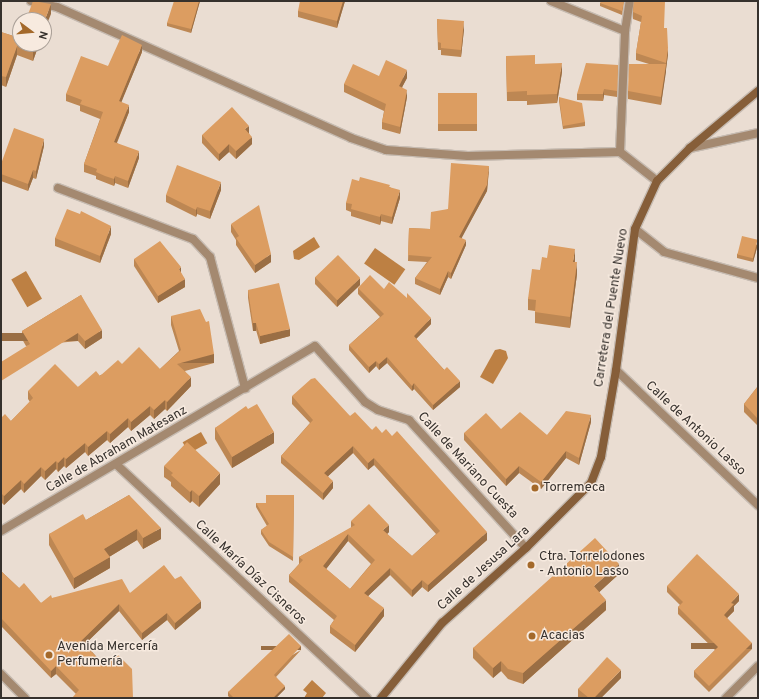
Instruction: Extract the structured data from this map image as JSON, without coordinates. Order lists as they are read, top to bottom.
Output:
{
  "streets": {
    "main road": ["Carretera del Puente Nuevo", "Calle de Jesusa Lara"],
    "street": [
      "Calle de Antonio Lasso",
      "Calle de Abraham Matesanz",
      "Calle de Mariano Cuesta",
      "Calle María Díaz Cisneros"
    ]
  },
  "crossings": [
    ["Carretera del Puente Nuevo", "Calle de Antonio Lasso"],
    ["Carretera del Puente Nuevo", "Calle de Jesusa Lara"],
    ["Calle de Abraham Matesanz", "Calle de Mariano Cuesta"],
    ["Calle de Abraham Matesanz", "Calle María Díaz Cisneros"],
    ["Calle de Mariano Cuesta", "Calle de Jesusa Lara"]
  ],
  "places": [
    "Torremeca",
    "Ctra. Torrelodones - Antonio Lasso",
    "Acacias",
    "Avenida Mercería Perfumería"
  ],
  "north": "right"
}
